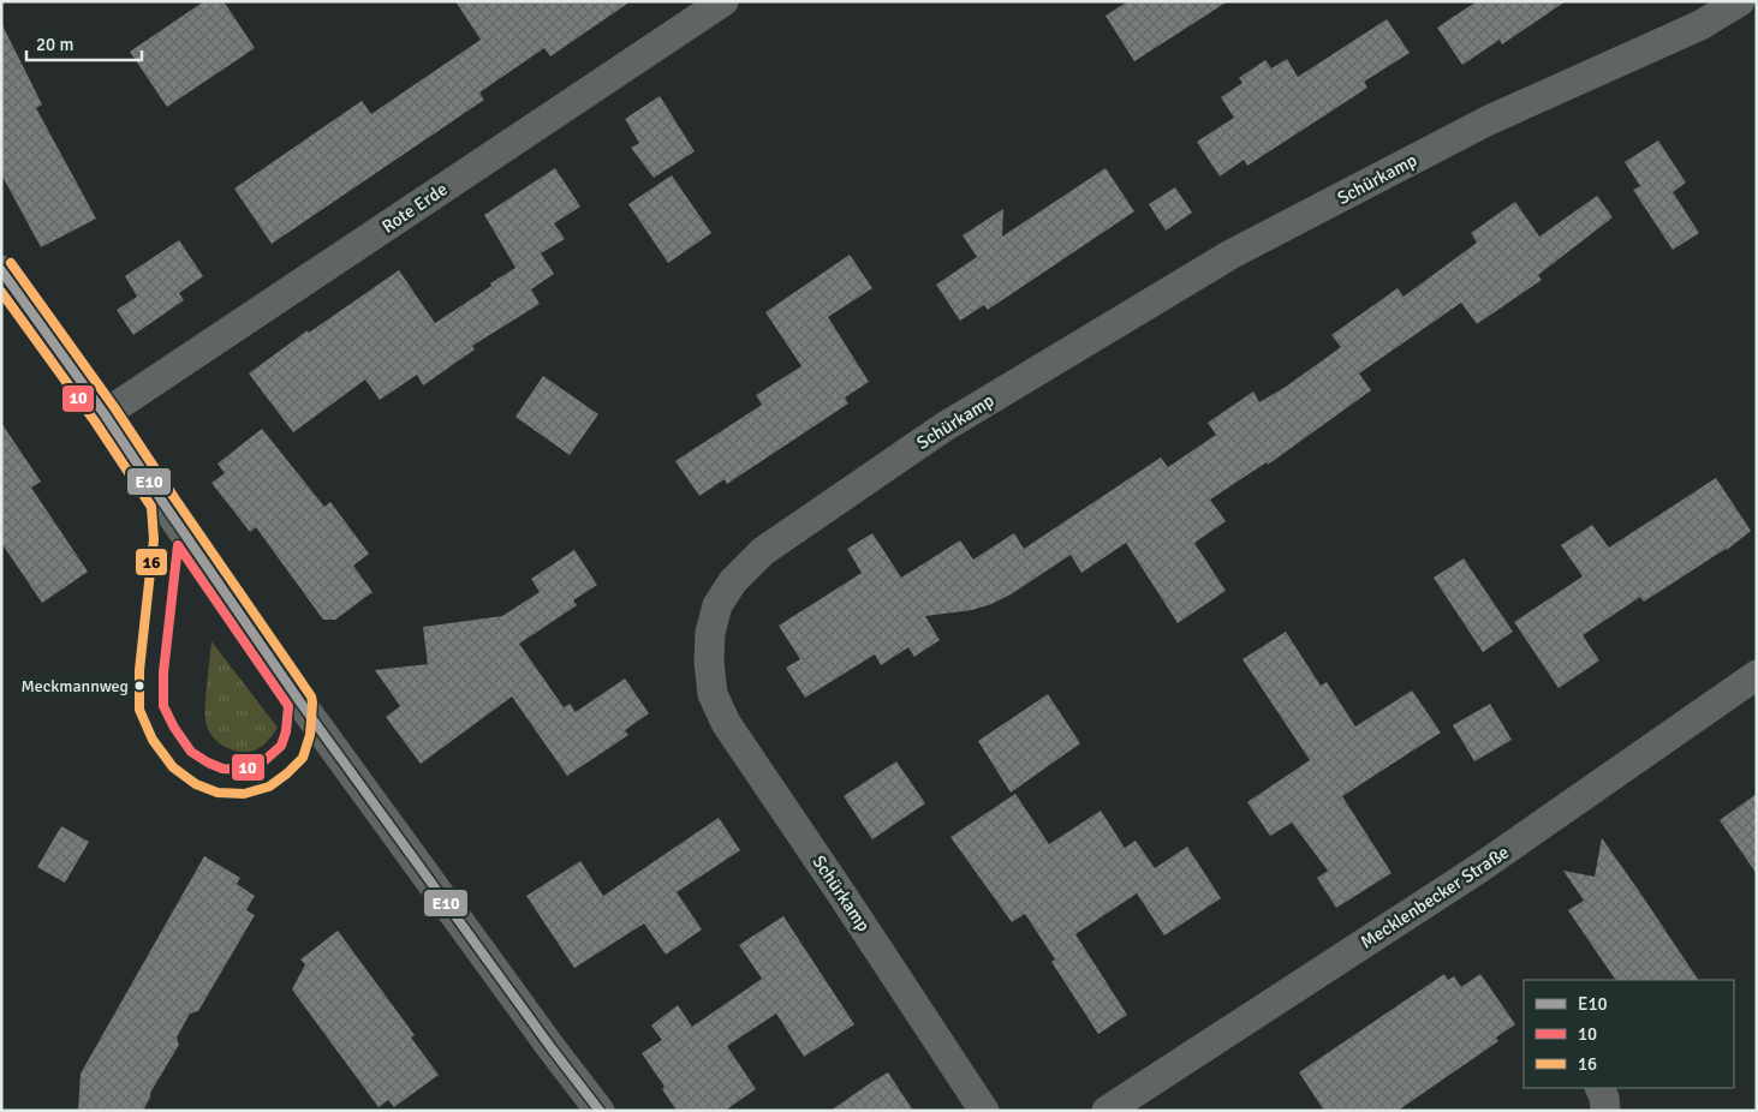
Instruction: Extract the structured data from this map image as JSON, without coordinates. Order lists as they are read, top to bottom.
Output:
{
  "streets": {
    "street": ["Schürkamp", "Rote Erde", "Mecklenbecker Straße"]
  },
  "places": ["Meckmannweg"],
  "lines": ["transit line 10", "transit line 16", "transit line E10"],
  "legend": ["E10", "10", "16"],
  "scale_bar": "20 m"
}
